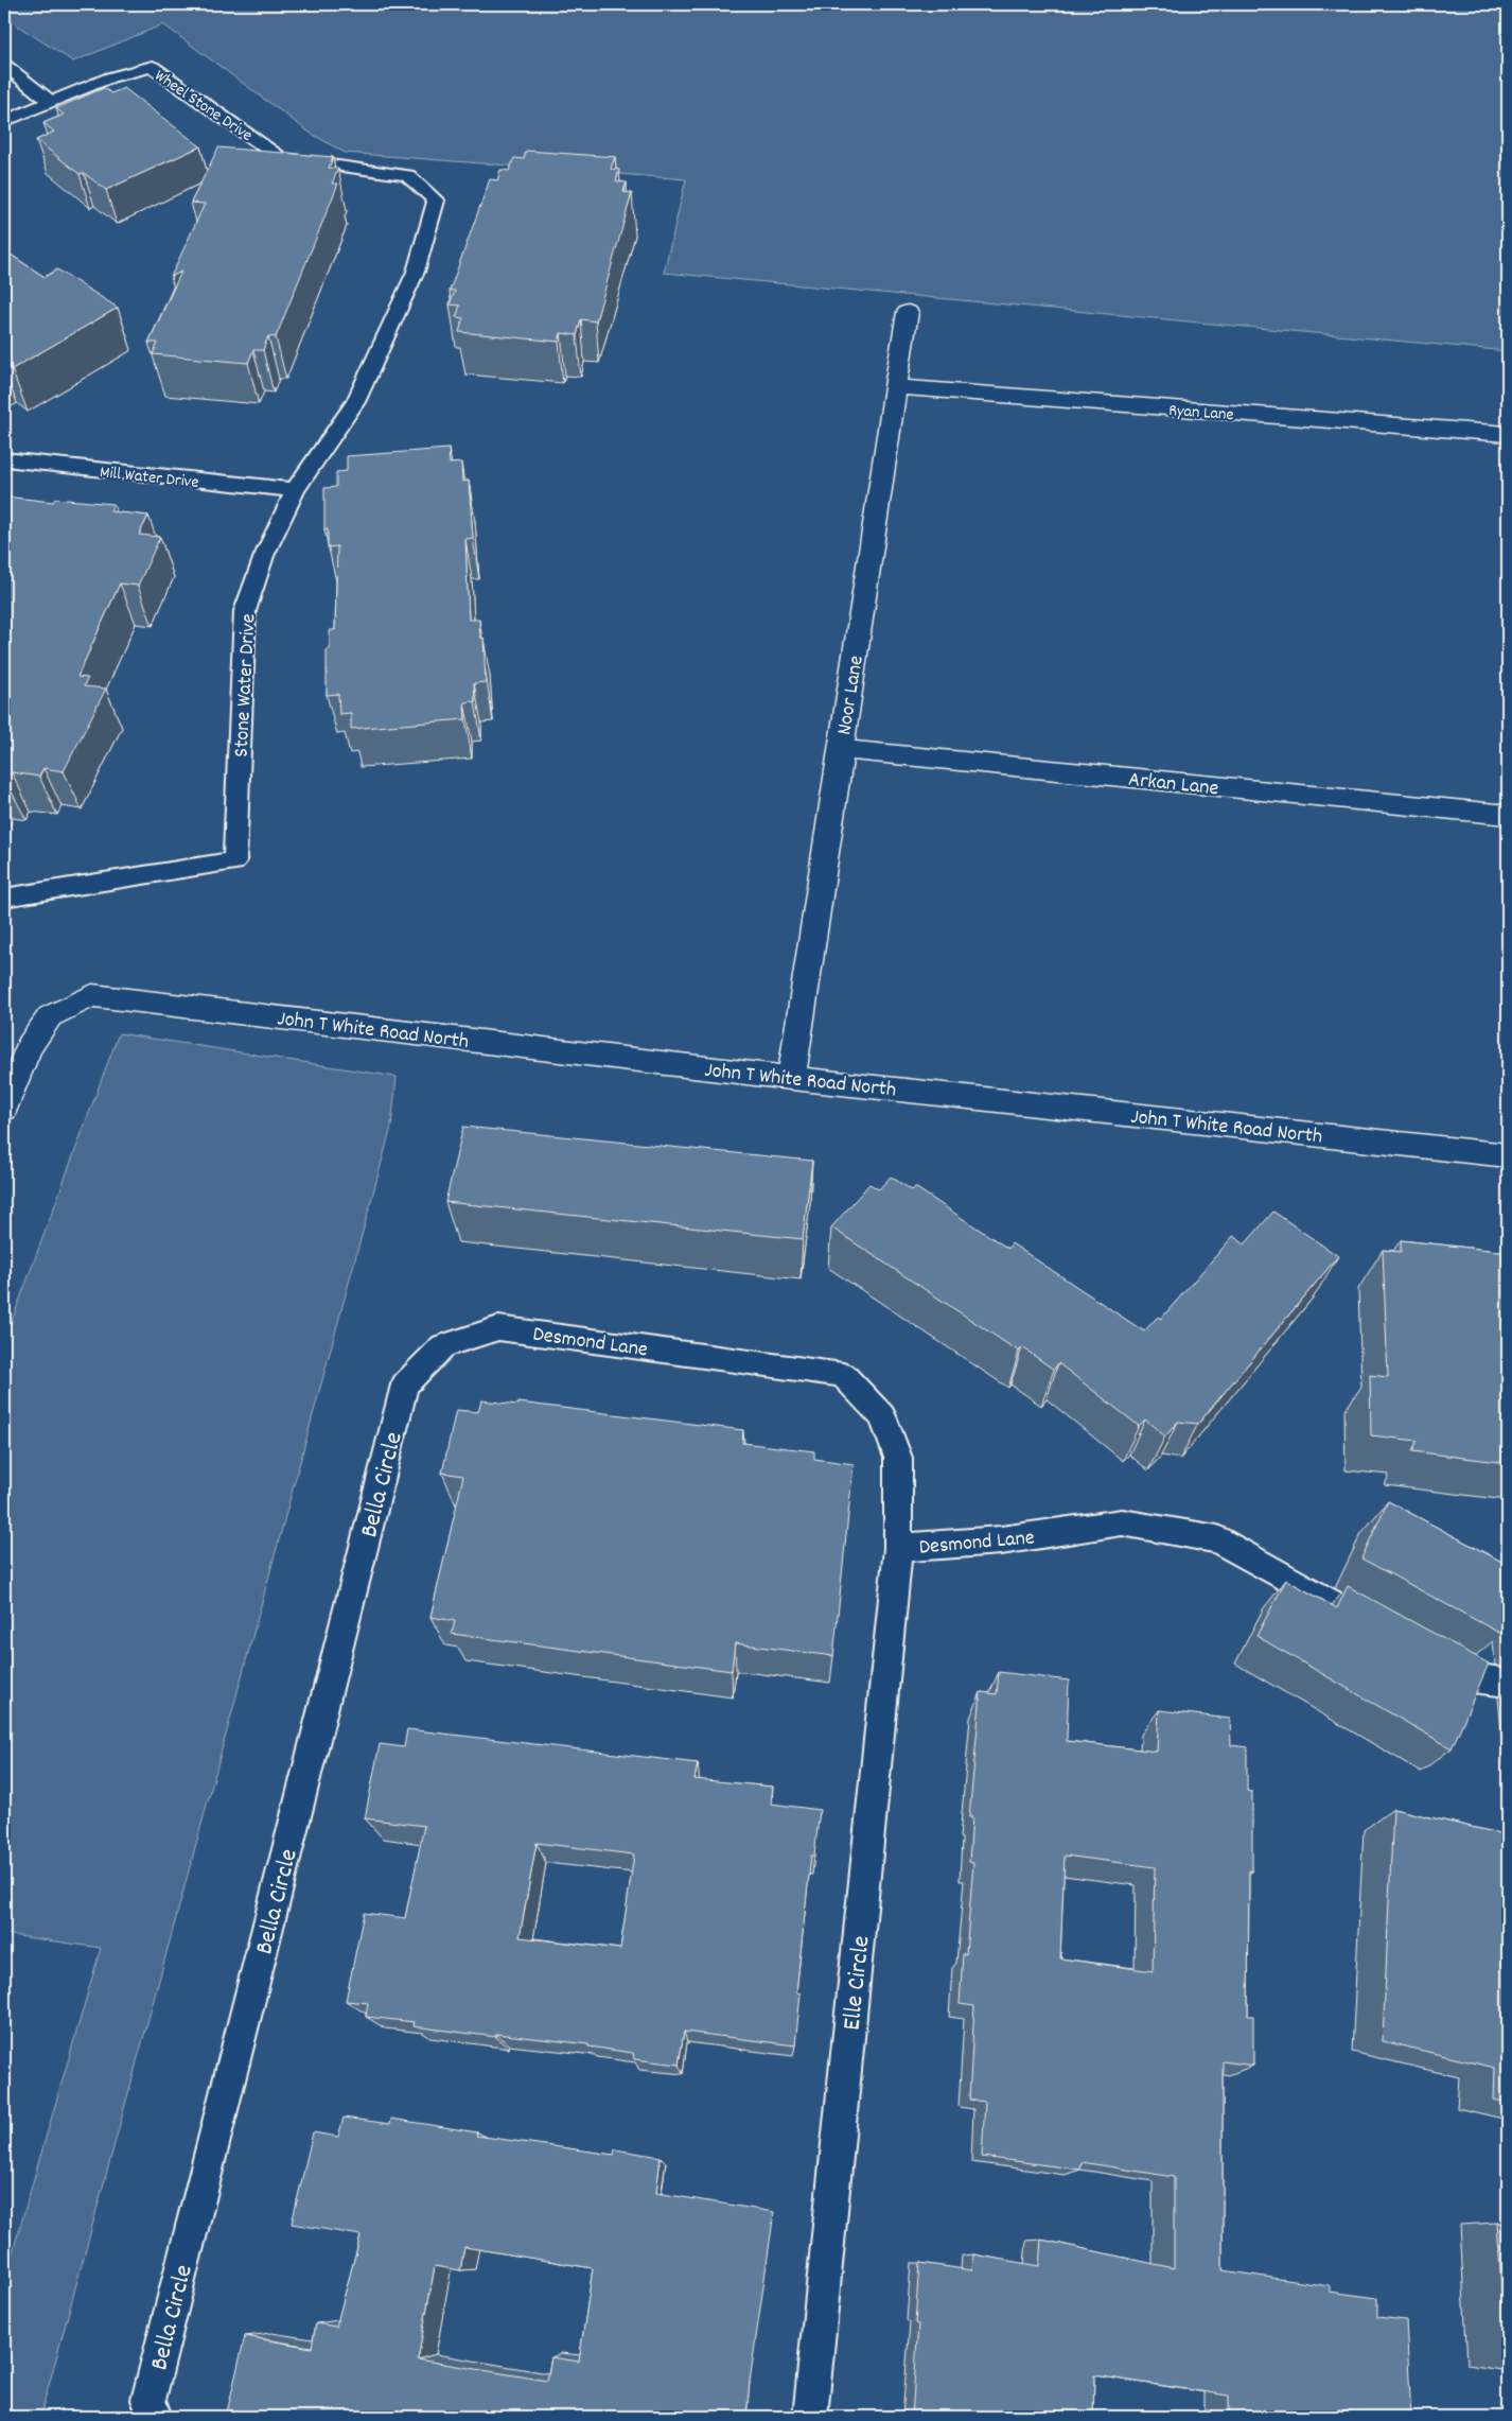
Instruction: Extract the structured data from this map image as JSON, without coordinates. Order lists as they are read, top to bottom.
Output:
{
  "streets": {
    "street": [
      "Ryan Lane",
      "Noor Lane",
      "Arkan Lane",
      "John T White Road North"
    ],
    "lane": [
      "Wheel Stone Drive",
      "Mill Water Drive",
      "Stone Water Drive",
      "Desmond Lane",
      "Bella Circle",
      "Elle Circle"
    ]
  },
  "crossings": [
    ["Wheel Stone Drive", "Stone Water Drive"],
    ["Ryan Lane", "Noor Lane"],
    ["Mill Water Drive", "Stone Water Drive"],
    ["Noor Lane", "Arkan Lane"],
    ["Noor Lane", "John T White Road North"],
    ["Desmond Lane", "Bella Circle"],
    ["Desmond Lane", "Elle Circle"]
  ]
}
